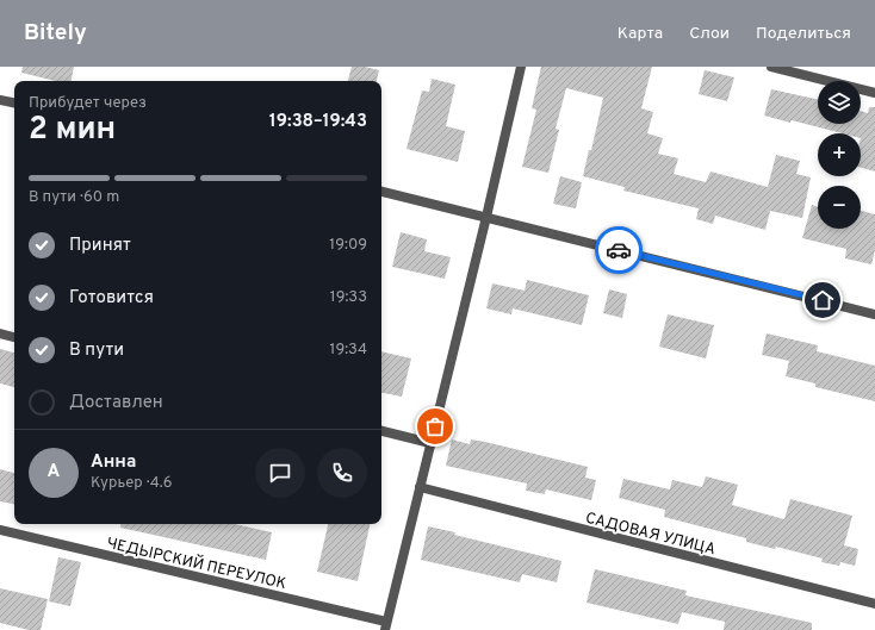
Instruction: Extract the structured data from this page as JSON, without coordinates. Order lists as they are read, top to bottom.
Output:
{
  "streets": {
    "street": ["САДОВАЯ УЛИЦА", "ЧЕДЫРСКИЙ ПЕРЕУЛОК"]
  },
  "page": {
    "header": "Bitely",
    "nav": ["Карта", "Слои", "Поделиться"],
    "map_buttons": ["+", "−"],
    "heading": ["2 мин", "Прибудет через", "19:38–19:43"],
    "panel": ["Анна", "Курьер · 4.6"],
    "bar": "В пути · 60 m",
    "list": [
      ["Принят", "19:09"],
      ["Готовится", "19:33"],
      ["В пути", "19:34"],
      "Доставлен"
    ],
    "round": "А"
  }
}
